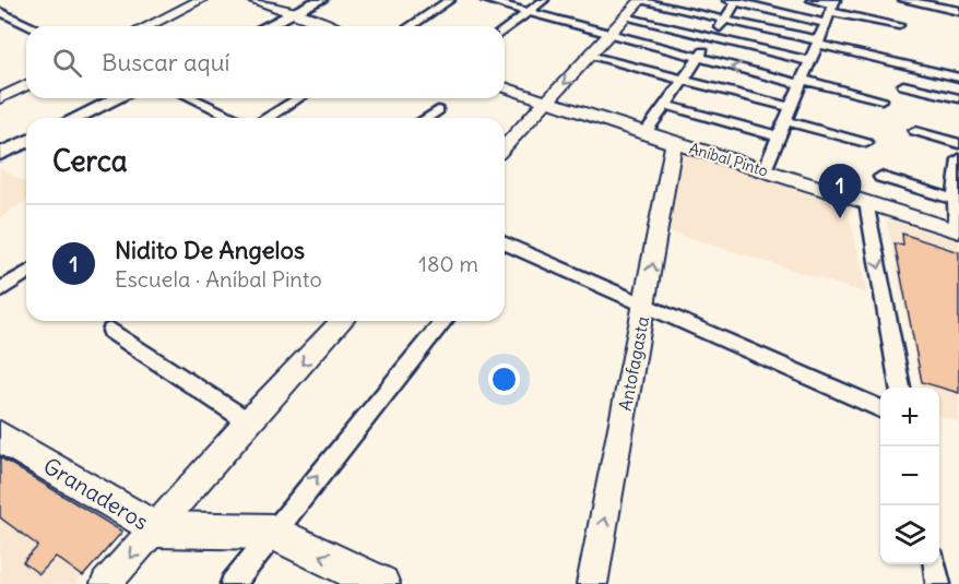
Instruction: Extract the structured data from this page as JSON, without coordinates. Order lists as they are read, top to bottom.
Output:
{
  "streets": {
    "main road": ["Granaderos"],
    "street": ["Aníbal Pinto", "Antofagasta"]
  },
  "crossings": [
    ["Aníbal Pinto", "Antofagasta"]
  ],
  "one_way": ["Antofagasta"],
  "page": {
    "search": "Buscar aquí",
    "heading": "Cerca",
    "pins": "1",
    "list": [
      {
        "mark": "1",
        "name": "Nidito De Angelos",
        "note": "Escuela · Aníbal Pinto",
        "value": "180 m"
      }
    ],
    "map_buttons": ["+", "−"]
  }
}
